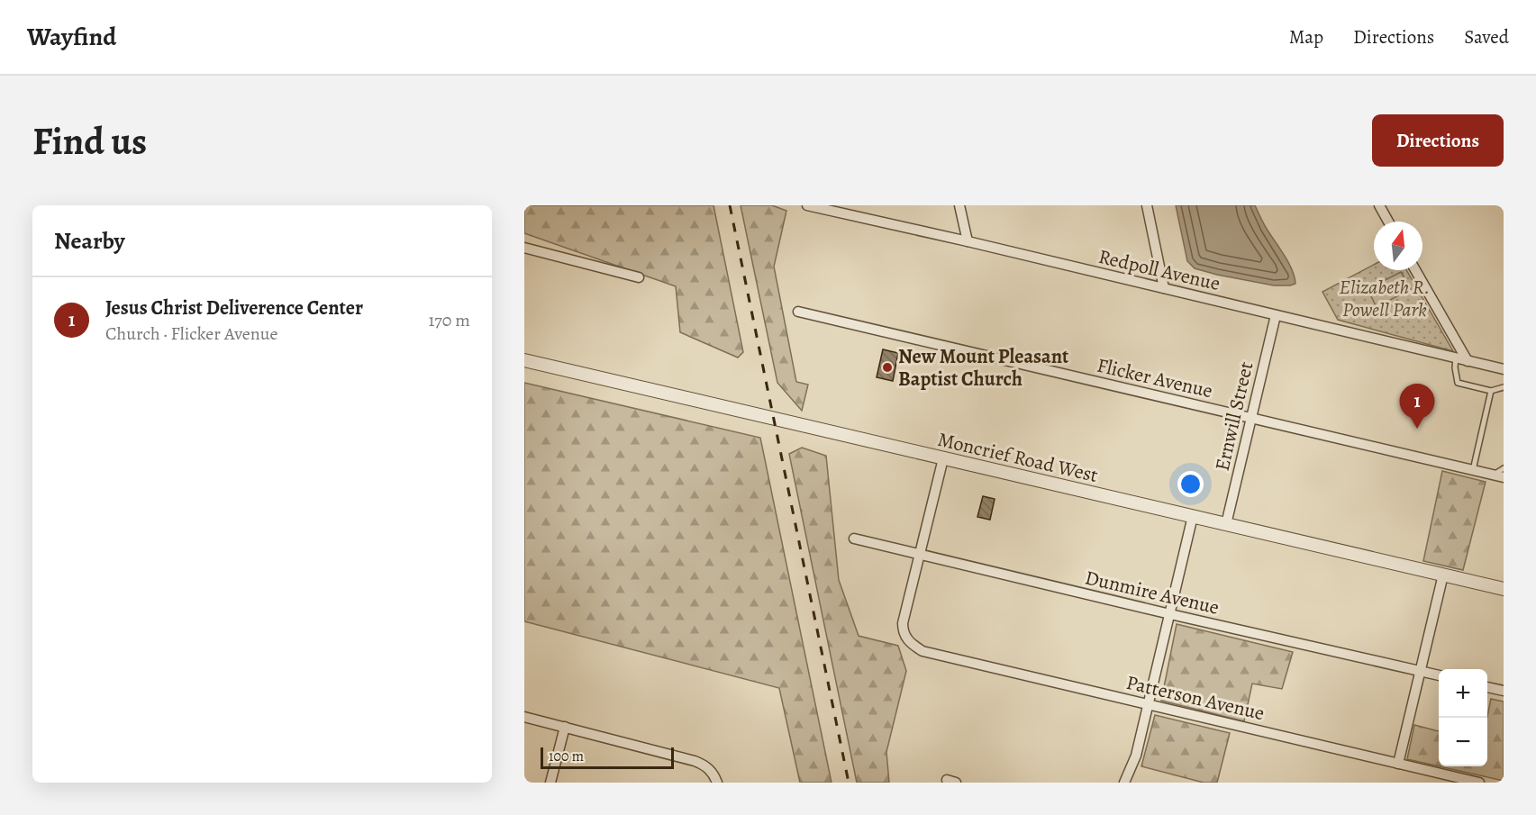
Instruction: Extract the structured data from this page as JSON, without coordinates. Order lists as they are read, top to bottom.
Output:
{
  "streets": {
    "street": [
      "Redpoll Avenue",
      "Flicker Avenue",
      "Ernwill Street",
      "Moncrief Road West",
      "Dunmire Avenue",
      "Patterson Avenue"
    ]
  },
  "crossings": [
    ["Redpoll Avenue", "Ernwill Street"],
    ["Flicker Avenue", "Ernwill Street"],
    ["Ernwill Street", "Moncrief Road West"],
    ["Dunmire Avenue", "Patterson Avenue"]
  ],
  "parks": ["Elizabeth R. Powell Park"],
  "places": ["New Mount Pleasant Baptist Church"],
  "scale_bar": "100 m",
  "north": "top",
  "page": {
    "header": "Wayfind",
    "nav": ["Map", "Directions", "Saved"],
    "buttons": "Directions",
    "title": "Find us",
    "heading": "Nearby",
    "list": [
      {
        "mark": "1",
        "name": "Jesus Christ Deliverence Center",
        "note": "Church · Flicker Avenue",
        "value": "170 m"
      }
    ],
    "pins": "1",
    "map_buttons": ["+", "−"],
    "scale": "100 m"
  }
}
